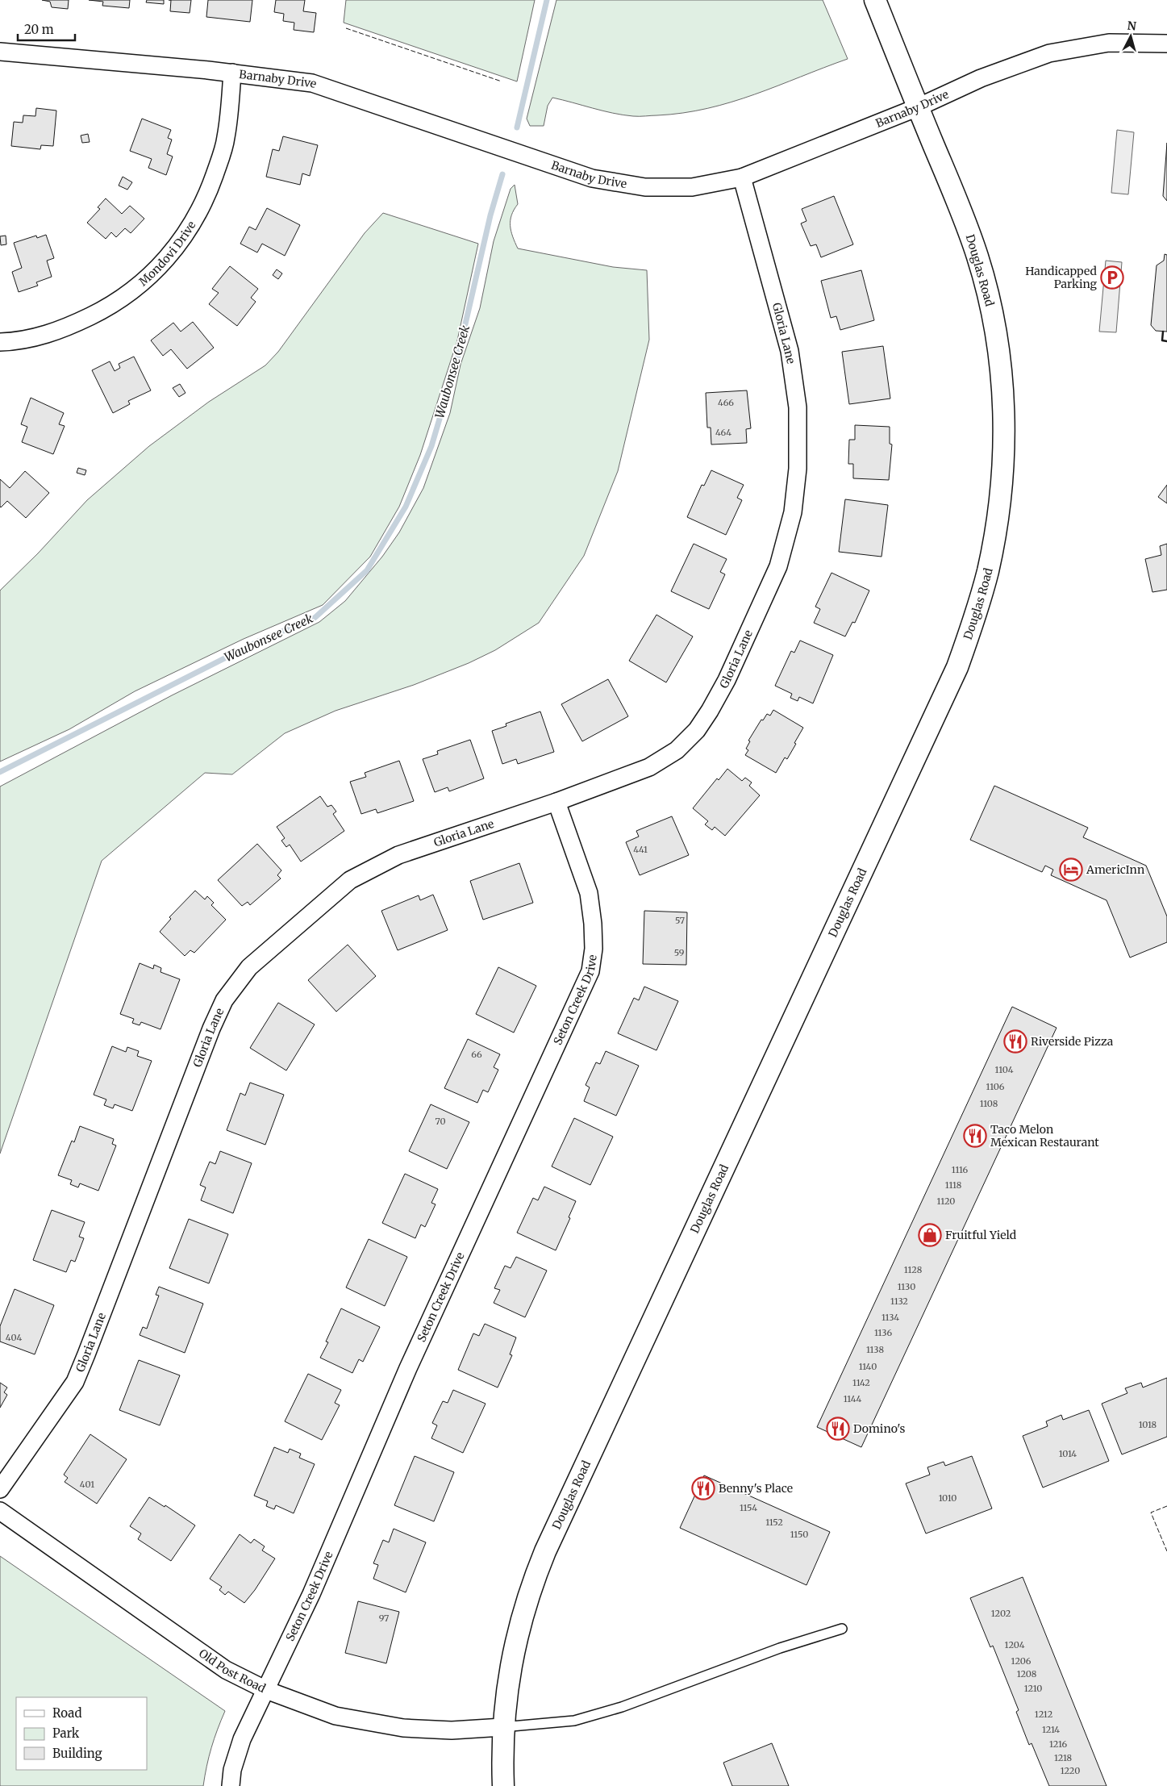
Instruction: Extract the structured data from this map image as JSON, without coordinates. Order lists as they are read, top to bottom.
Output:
{
  "streets": {
    "street": [
      "Barnaby Drive",
      "Mondovi Drive",
      "Douglas Road",
      "Gloria Lane",
      "Seton Creek Drive",
      "Old Post Road"
    ]
  },
  "crossings": [
    ["Barnaby Drive", "Mondovi Drive"],
    ["Barnaby Drive", "Douglas Road"],
    ["Barnaby Drive", "Gloria Lane"],
    ["Douglas Road", "Old Post Road"],
    ["Gloria Lane", "Seton Creek Drive"],
    ["Seton Creek Drive", "Old Post Road"]
  ],
  "water": ["Waubonsee Creek"],
  "places": {
    "parking": ["Handicapped Parking"],
    "hotel": ["AmericInn"],
    "restaurant": [
      "Riverside Pizza",
      "Taco Melon Mexican Restaurant",
      "Domino's",
      "Benny's Place"
    ],
    "shop": ["Fruitful Yield"]
  },
  "house_numbers": [
    "466",
    "464",
    "441",
    "57",
    "59",
    "66",
    "1104",
    "1106",
    "1108",
    "70",
    "1116",
    "1118",
    "1120",
    "1128",
    "1130",
    "1132",
    "1134",
    "1136",
    "404",
    "1138",
    "1140",
    "1142",
    "1144",
    "1018",
    "1014",
    "401",
    "1010",
    "1154",
    "1152",
    "1150",
    "1202",
    "97",
    "1204",
    "1206",
    "1208",
    "1210",
    "1212",
    "1214",
    "1216",
    "1218",
    "1220"
  ],
  "legend": ["Road", "Park", "Building"],
  "scale_bar": "20 m",
  "north": "top"
}
